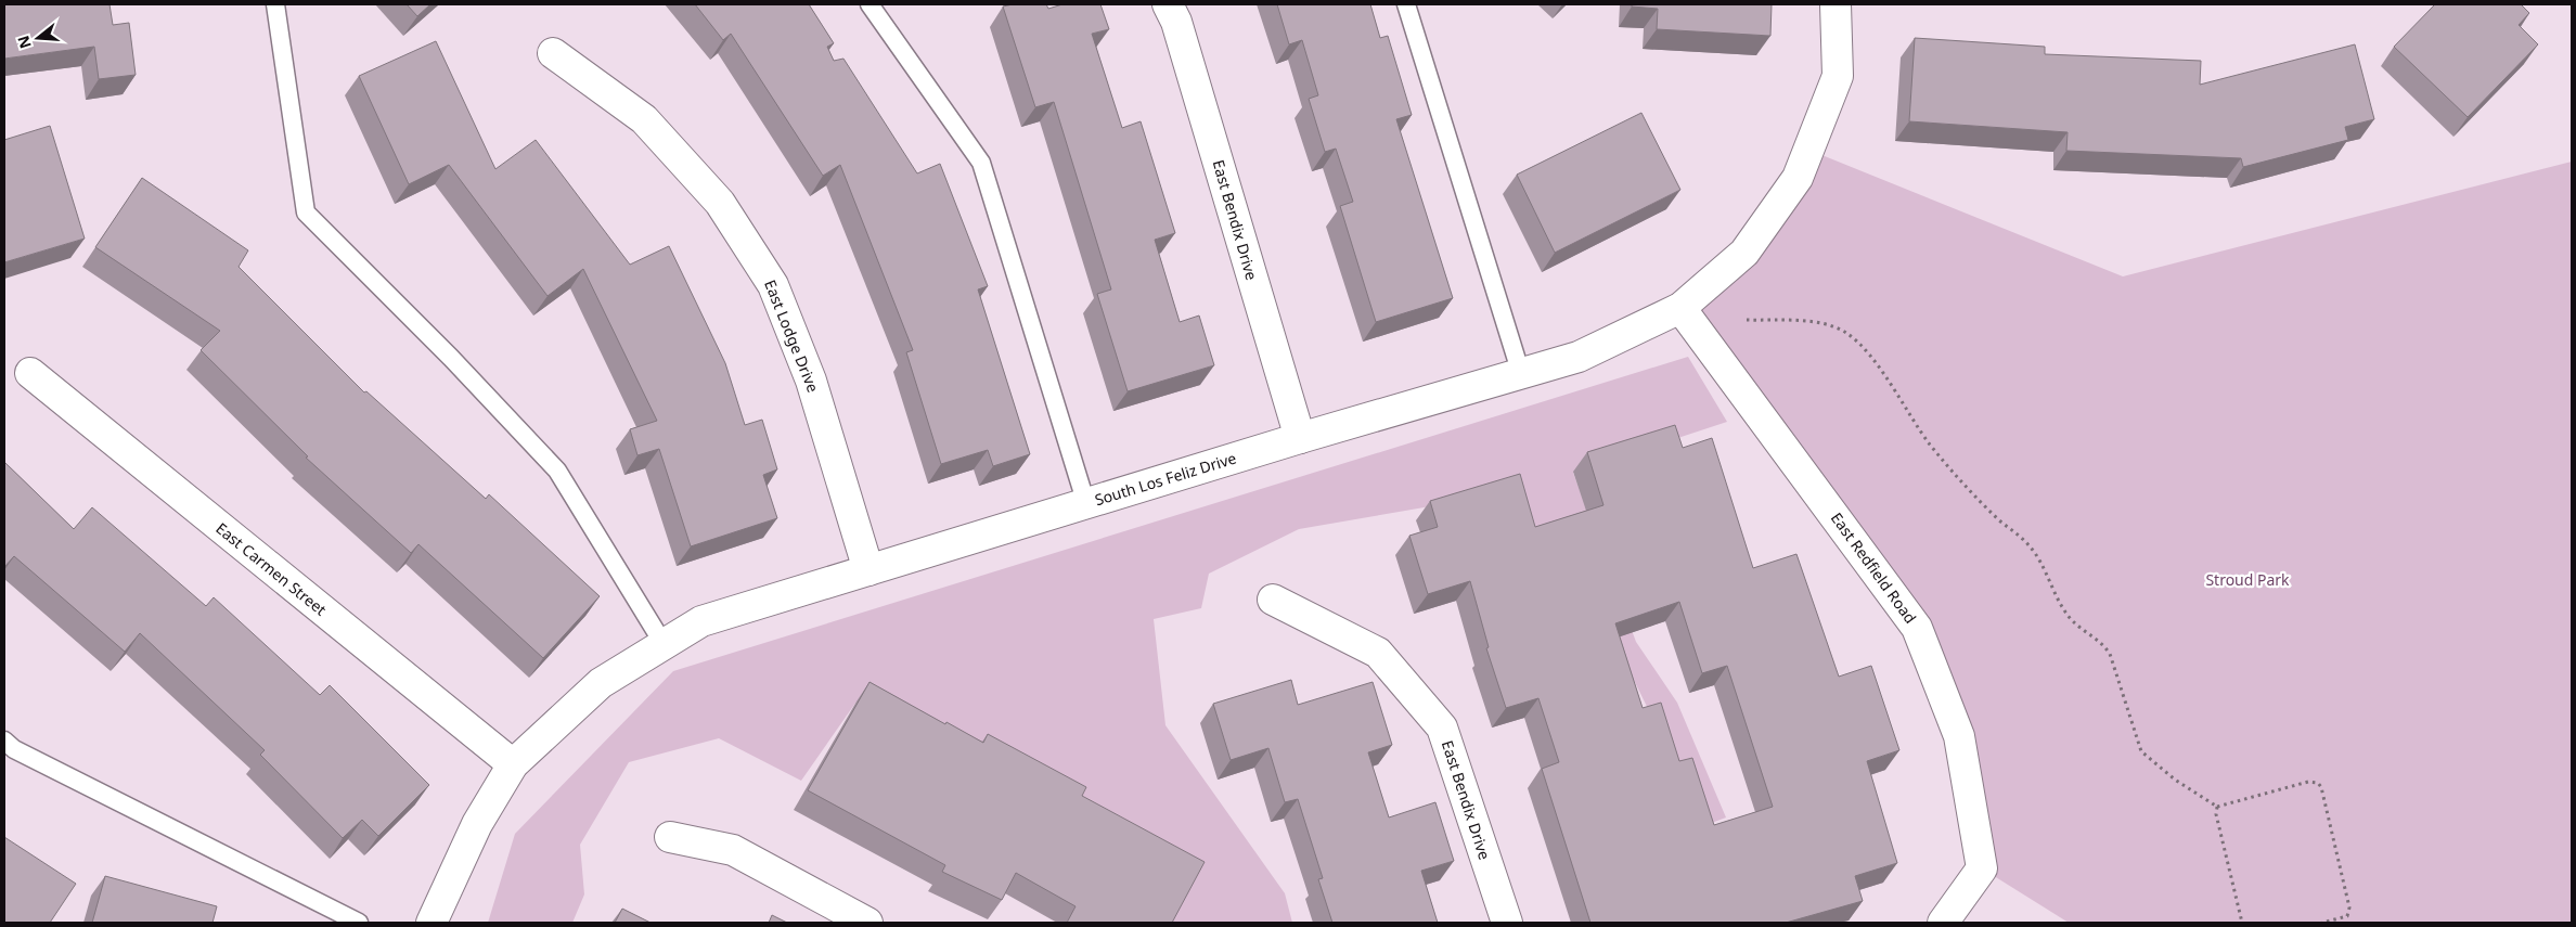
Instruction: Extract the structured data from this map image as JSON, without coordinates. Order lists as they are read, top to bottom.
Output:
{
  "streets": {
    "street": [
      "East Bendix Drive",
      "East Lodge Drive",
      "South Los Feliz Drive",
      "East Redfield Road",
      "East Carmen Street"
    ]
  },
  "crossings": [
    ["East Bendix Drive", "South Los Feliz Drive"],
    ["East Lodge Drive", "South Los Feliz Drive"],
    ["South Los Feliz Drive", "East Redfield Road"],
    ["South Los Feliz Drive", "East Carmen Street"]
  ],
  "parks": ["Stroud Park"],
  "north": "left"
}
